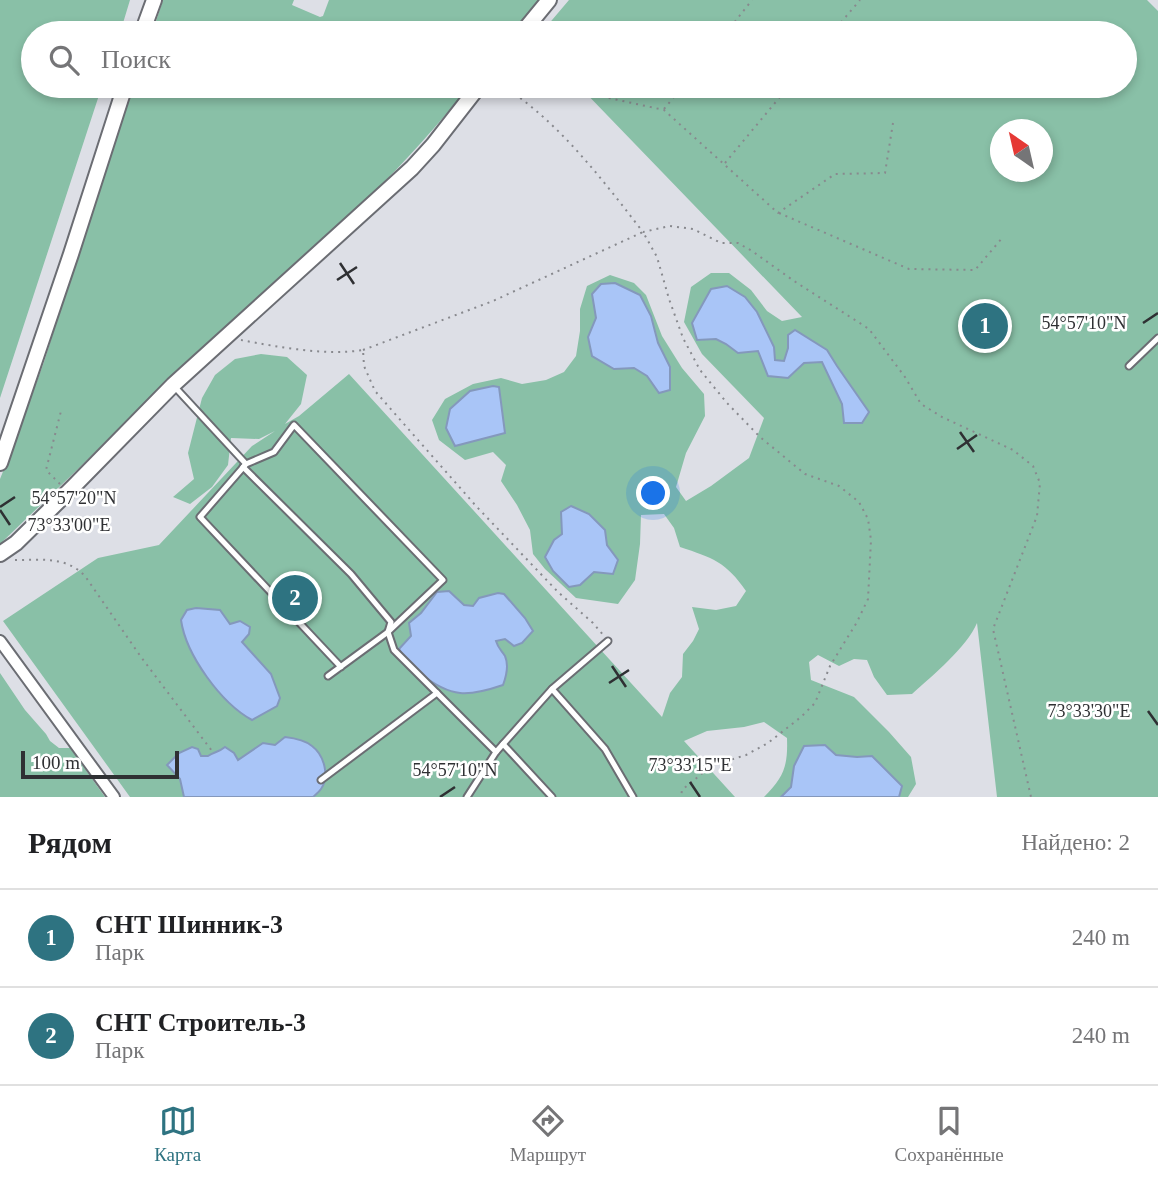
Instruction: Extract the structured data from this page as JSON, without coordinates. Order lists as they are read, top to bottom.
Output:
{
  "scale_bar": "100 m",
  "north": "top left",
  "page": {
    "search": "Поиск",
    "pins": ["1", "2"],
    "scale": "100 m",
    "heading": ["Рядом", "Найдено: 2"],
    "list": [
      {
        "mark": "1",
        "name": "СНТ Шинник-3",
        "note": "Парк",
        "value": "240 m"
      },
      {
        "mark": "2",
        "name": "СНТ Строитель-3",
        "note": "Парк",
        "value": "240 m"
      }
    ],
    "nav": ["Карта", "Маршрут", "Сохранённые"]
  },
  "coordinates": [
    "54°57'10\"N",
    "54°57'20\"N",
    "73°33'00\"E",
    "73°33'30\"E",
    "73°33'15\"E"
  ]
}
